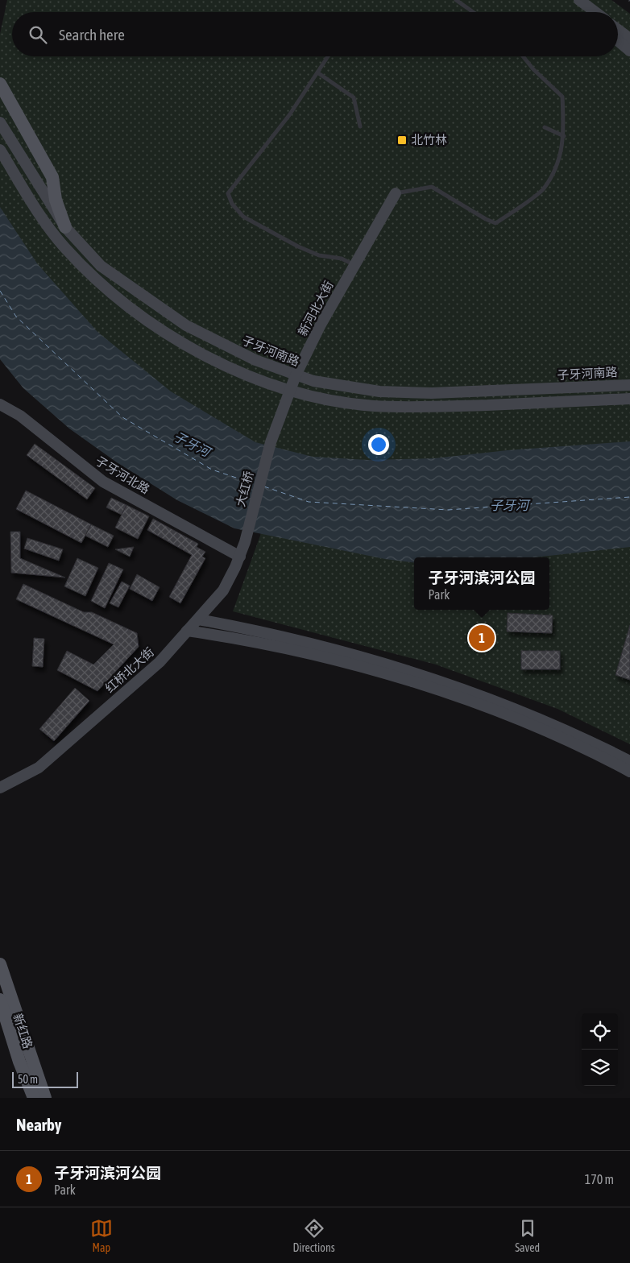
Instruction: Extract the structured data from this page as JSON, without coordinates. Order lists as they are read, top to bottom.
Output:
{
  "streets": {
    "main road": ["新红路"],
    "street": [
      "新河北大街",
      "子牙河南路",
      "子牙河北路",
      "大红桥",
      "红桥北大街"
    ]
  },
  "crossings": [
    ["新河北大街", "子牙河南路"],
    ["新河北大街", "大红桥"],
    ["子牙河北路", "红桥北大街"],
    ["大红桥", "红桥北大街"]
  ],
  "water": ["子牙河"],
  "places": {
    "transit": ["北竹林"]
  },
  "scale_bar": "50 m",
  "page": {
    "search": "Search here",
    "popup": ["子牙河滨河公园", "Park"],
    "pins": "1",
    "scale": "50 m",
    "heading": "Nearby",
    "list": [
      {
        "mark": "1",
        "name": "子牙河滨河公园",
        "note": "Park",
        "value": "170 m"
      }
    ],
    "nav": ["Map", "Directions", "Saved"]
  }
}
